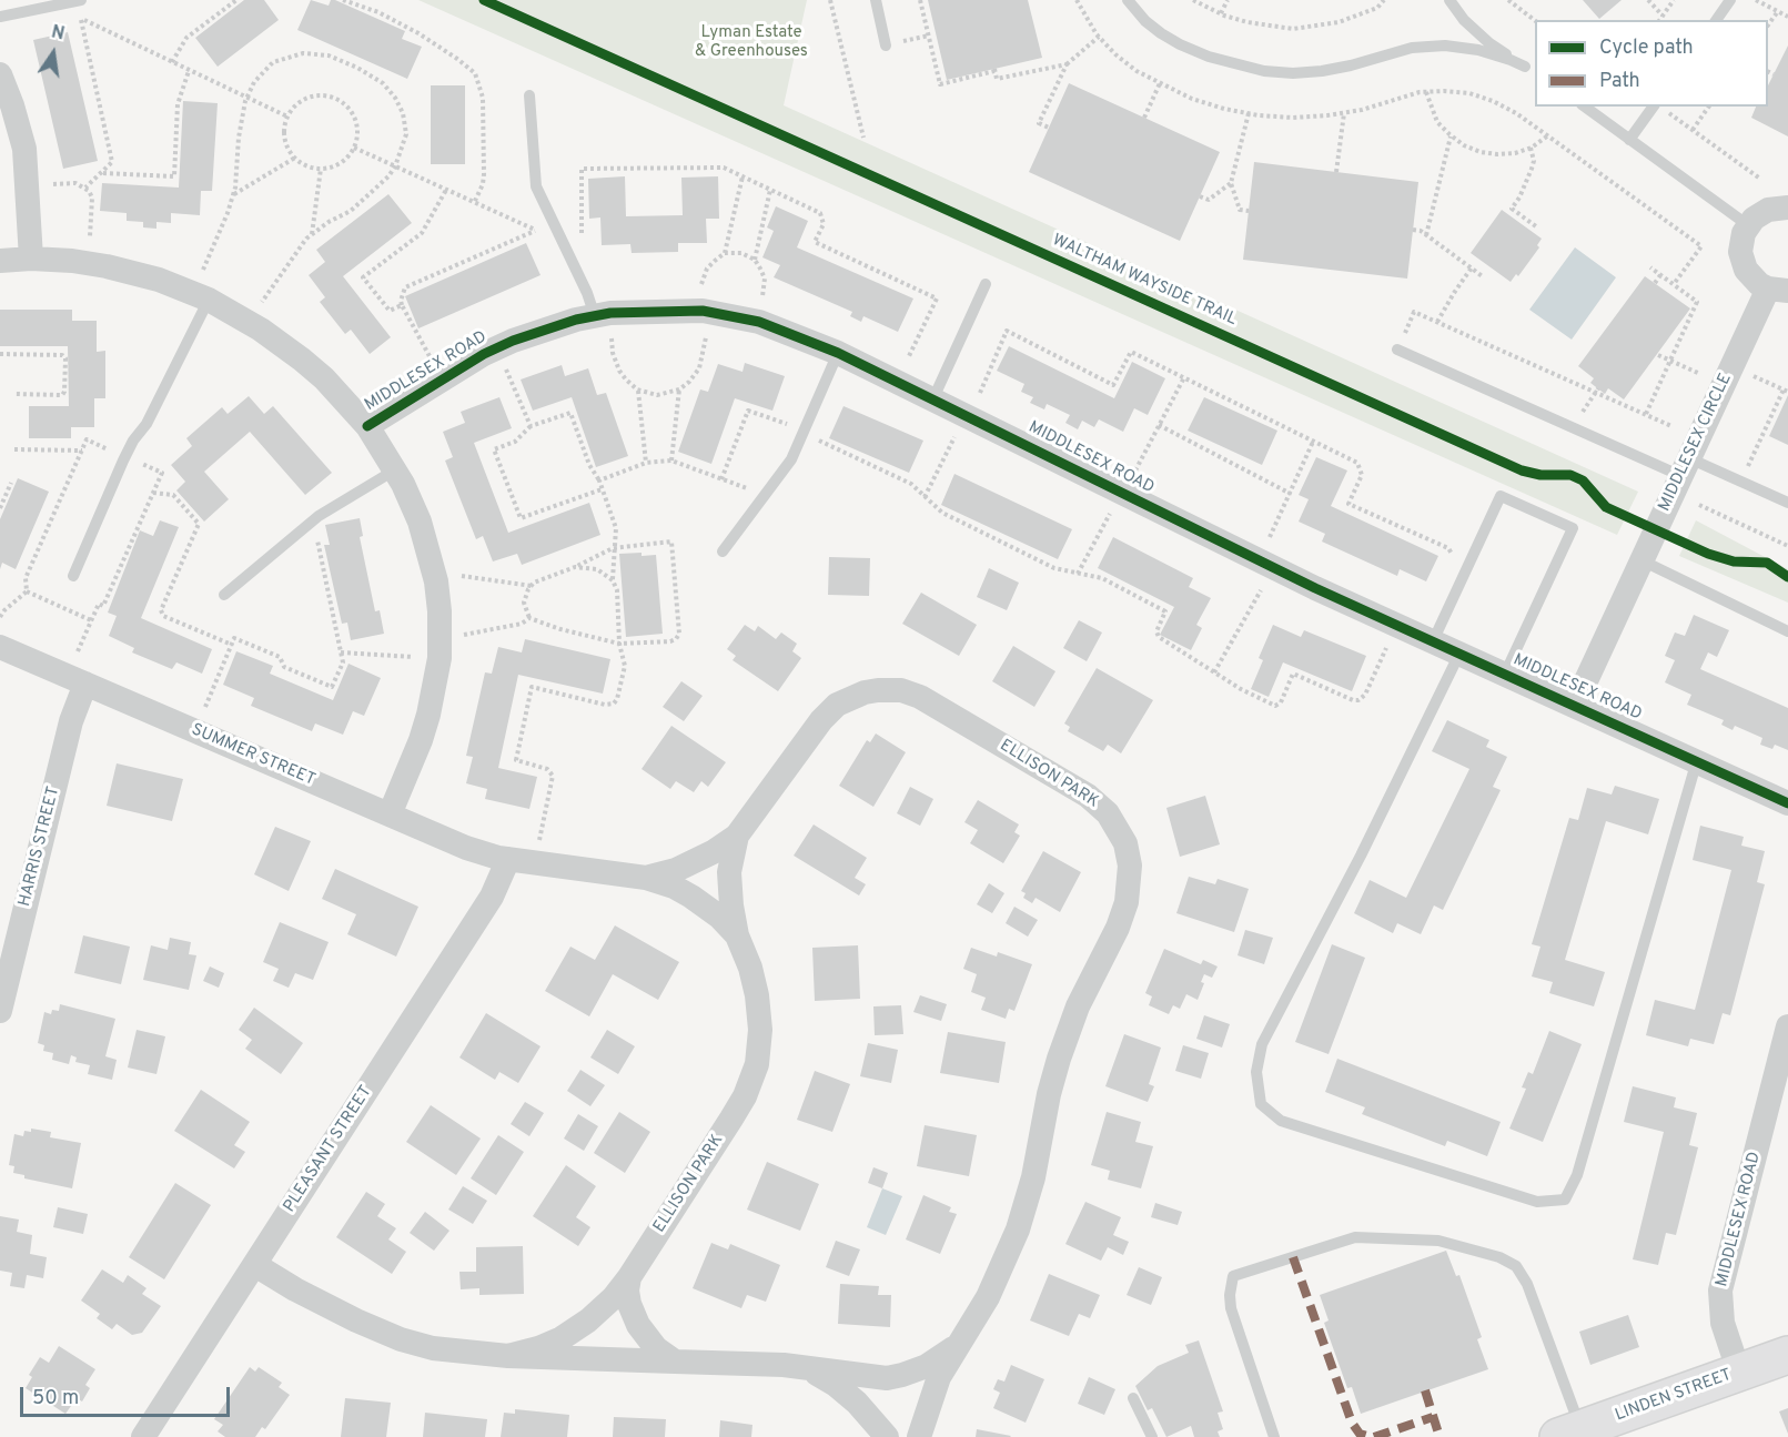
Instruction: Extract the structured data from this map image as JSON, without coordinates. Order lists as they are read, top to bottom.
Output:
{
  "streets": {
    "main road": ["LINDEN STREET"],
    "street": [
      "MIDDLESEX ROAD",
      "MIDDLESEX CIRCLE",
      "SUMMER STREET",
      "ELLISON PARK",
      "HARRIS STREET",
      "PLEASANT STREET"
    ],
    "cycle path": ["WALTHAM WAYSIDE TRAIL"]
  },
  "crossings": [
    ["MIDDLESEX ROAD", "MIDDLESEX CIRCLE"],
    ["MIDDLESEX ROAD", "LINDEN STREET"],
    ["SUMMER STREET", "ELLISON PARK"],
    ["SUMMER STREET", "HARRIS STREET"],
    ["SUMMER STREET", "PLEASANT STREET"],
    ["ELLISON PARK", "PLEASANT STREET"]
  ],
  "parks": ["Lyman Estate & Greenhouses"],
  "legend": ["Cycle path", "Path"],
  "scale_bar": "50 m",
  "north": "top"
}
